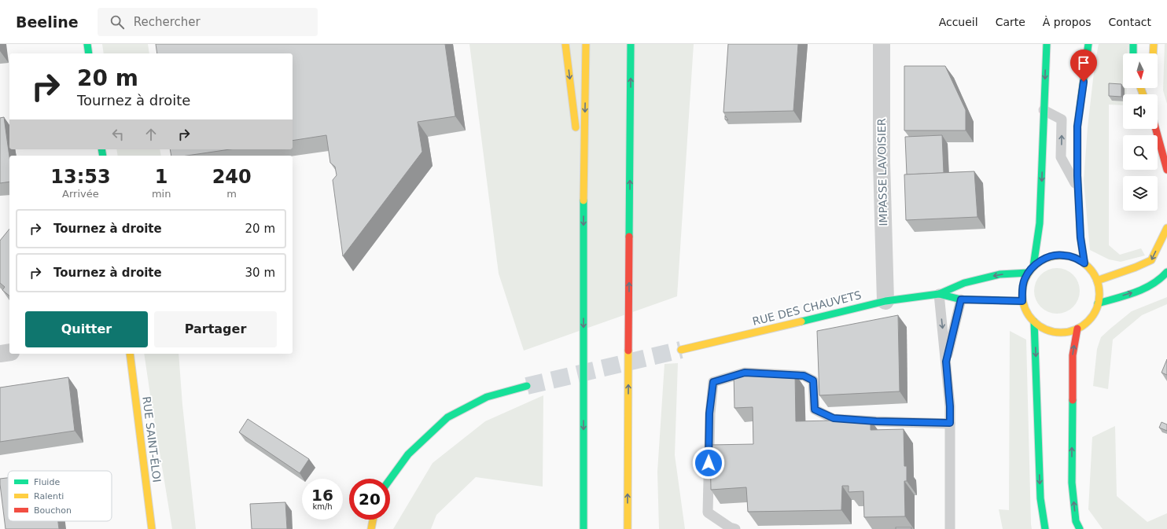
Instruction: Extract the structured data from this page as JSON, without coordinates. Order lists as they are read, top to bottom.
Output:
{
  "streets": {
    "main road": ["RUE DES CHAUVETS", "RUE SAINT-ÉLOI"],
    "street": ["IMPASSE LAVOISIER"]
  },
  "crossings": [
    ["IMPASSE LAVOISIER", "RUE DES CHAUVETS"]
  ],
  "legend": ["Fluide", "Ralenti", "Bouchon"],
  "north": "bottom",
  "page": {
    "header": "Beeline",
    "search": "Rechercher",
    "nav": [
      "Accueil",
      "Carte",
      "À propos",
      "Contact"
    ],
    "turn": ["20 m", "Tournez à droite"],
    "eta": [
      "13:53",
      "Arrivée",
      "1",
      "min",
      "240",
      "m"
    ],
    "list": [
      {
        "name": "Tournez à droite",
        "value": "20 m"
      },
      {
        "name": "Tournez à droite",
        "value": "30 m"
      }
    ],
    "buttons": ["Quitter", "Partager"],
    "speed": "16 km/h",
    "limit": "20"
  }
}
